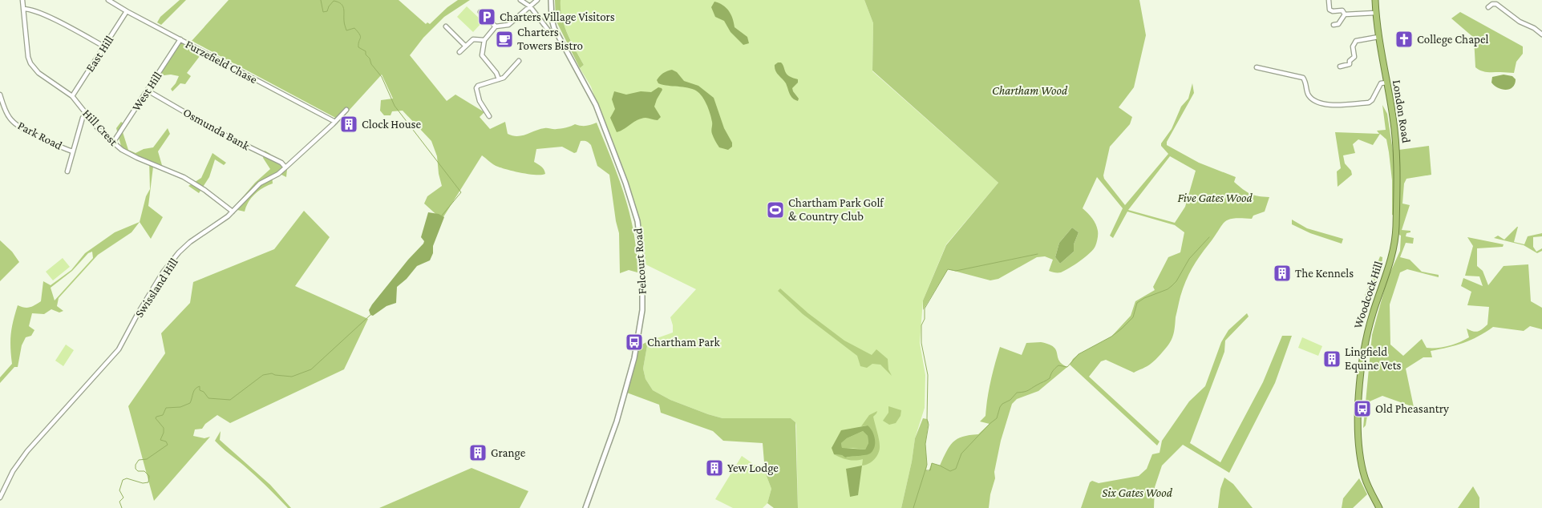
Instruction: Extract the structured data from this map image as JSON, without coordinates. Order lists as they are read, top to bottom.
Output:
{
  "streets": {
    "highway": ["London Road", "Woodcock Hill"],
    "street": [
      "East Hill",
      "Furzefield Chase",
      "West Hill",
      "Hill Crest",
      "Osmunda Bank",
      "Park Road",
      "Felcourt Road",
      "Swissland Hill"
    ]
  },
  "crossings": [
    ["East Hill", "Furzefield Chase"],
    ["East Hill", "Hill Crest"],
    ["Furzefield Chase", "West Hill"],
    ["Furzefield Chase", "Swissland Hill"],
    ["West Hill", "Hill Crest"],
    ["West Hill", "Osmunda Bank"],
    ["London Road", "Woodcock Hill"],
    ["Hill Crest", "Park Road"],
    ["Hill Crest", "Swissland Hill"],
    ["Osmunda Bank", "Swissland Hill"]
  ],
  "parks": ["Chartham Wood", "Five Gates Wood", "Six Gates Wood"],
  "places": {
    "parking": ["Charters Village Visitors"],
    "cafe": ["Charters Towers Bistro"],
    "church": ["College Chapel"],
    "building": [
      "Clock House",
      "The Kennels",
      "Lingfield Equine Vets",
      "Grange",
      "Yew Lodge"
    ],
    "sports": ["Chartham Park Golf & Country Club"],
    "bus stop": ["Chartham Park", "Old Pheasantry"]
  }
}
